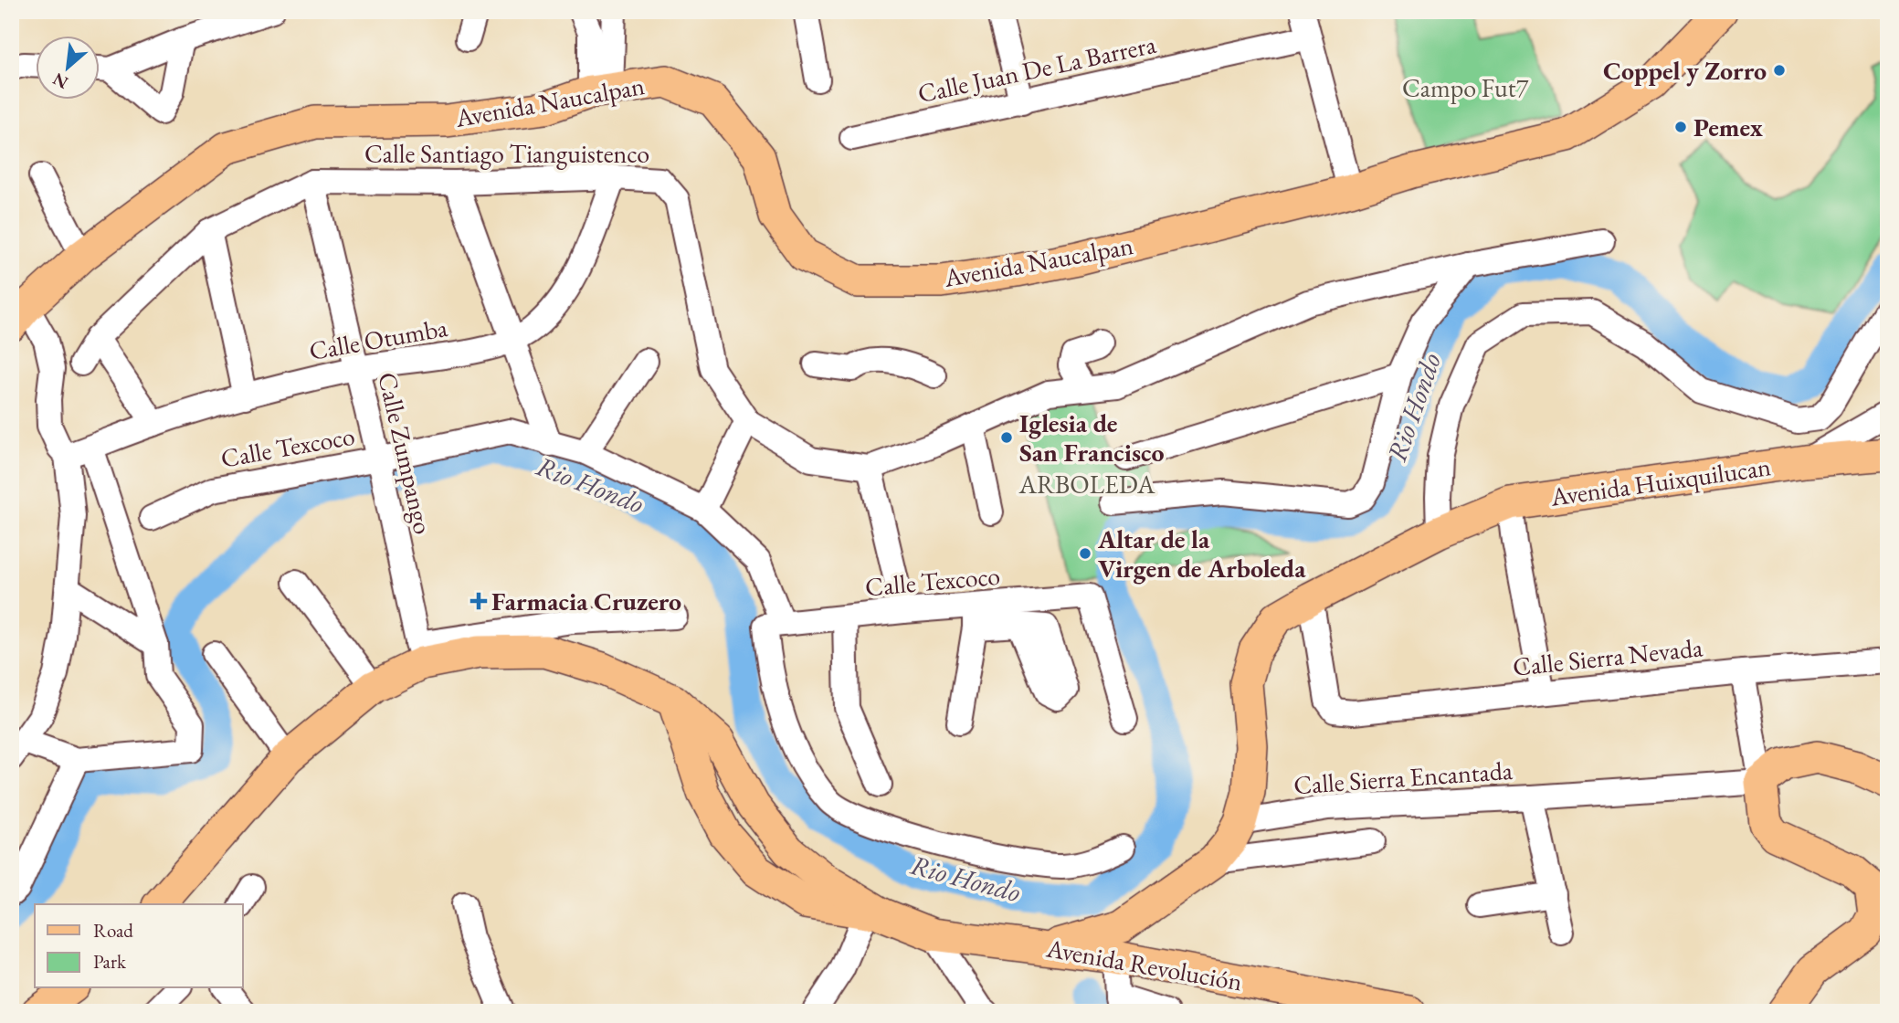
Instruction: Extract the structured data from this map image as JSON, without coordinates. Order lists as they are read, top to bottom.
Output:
{
  "streets": {
    "main road": ["Avenida Naucalpan", "Avenida Huixquilucan", "Avenida Revolución"],
    "street": [
      "Calle Juan De La Barrera",
      "Calle Santiago Tianguistenco",
      "Calle Otumba",
      "Calle Texcoco",
      "Calle Zumpango",
      "Calle Sierra Nevada",
      "Calle Sierra Encantada"
    ]
  },
  "crossings": [
    ["Calle Santiago Tianguistenco", "Calle Otumba"],
    ["Calle Santiago Tianguistenco", "Calle Zumpango"],
    ["Calle Otumba", "Calle Zumpango"],
    ["Calle Texcoco", "Calle Zumpango"],
    ["Calle Zumpango", "Avenida Revolución"],
    ["Avenida Huixquilucan", "Calle Sierra Nevada"],
    ["Avenida Huixquilucan", "Calle Sierra Encantada"],
    ["Avenida Huixquilucan", "Avenida Revolución"]
  ],
  "water": ["Rio Hondo"],
  "parks": ["Campo Fut7", "ARBOLEDA"],
  "places": {
    "other": [
      "Coppel y Zorro",
      "Pemex",
      "Iglesia de San Francisco",
      "Altar de la Virgen de Arboleda"
    ],
    "health": ["Farmacia Cruzero"]
  },
  "legend": ["Road", "Park"],
  "north": "bottom left"
}
